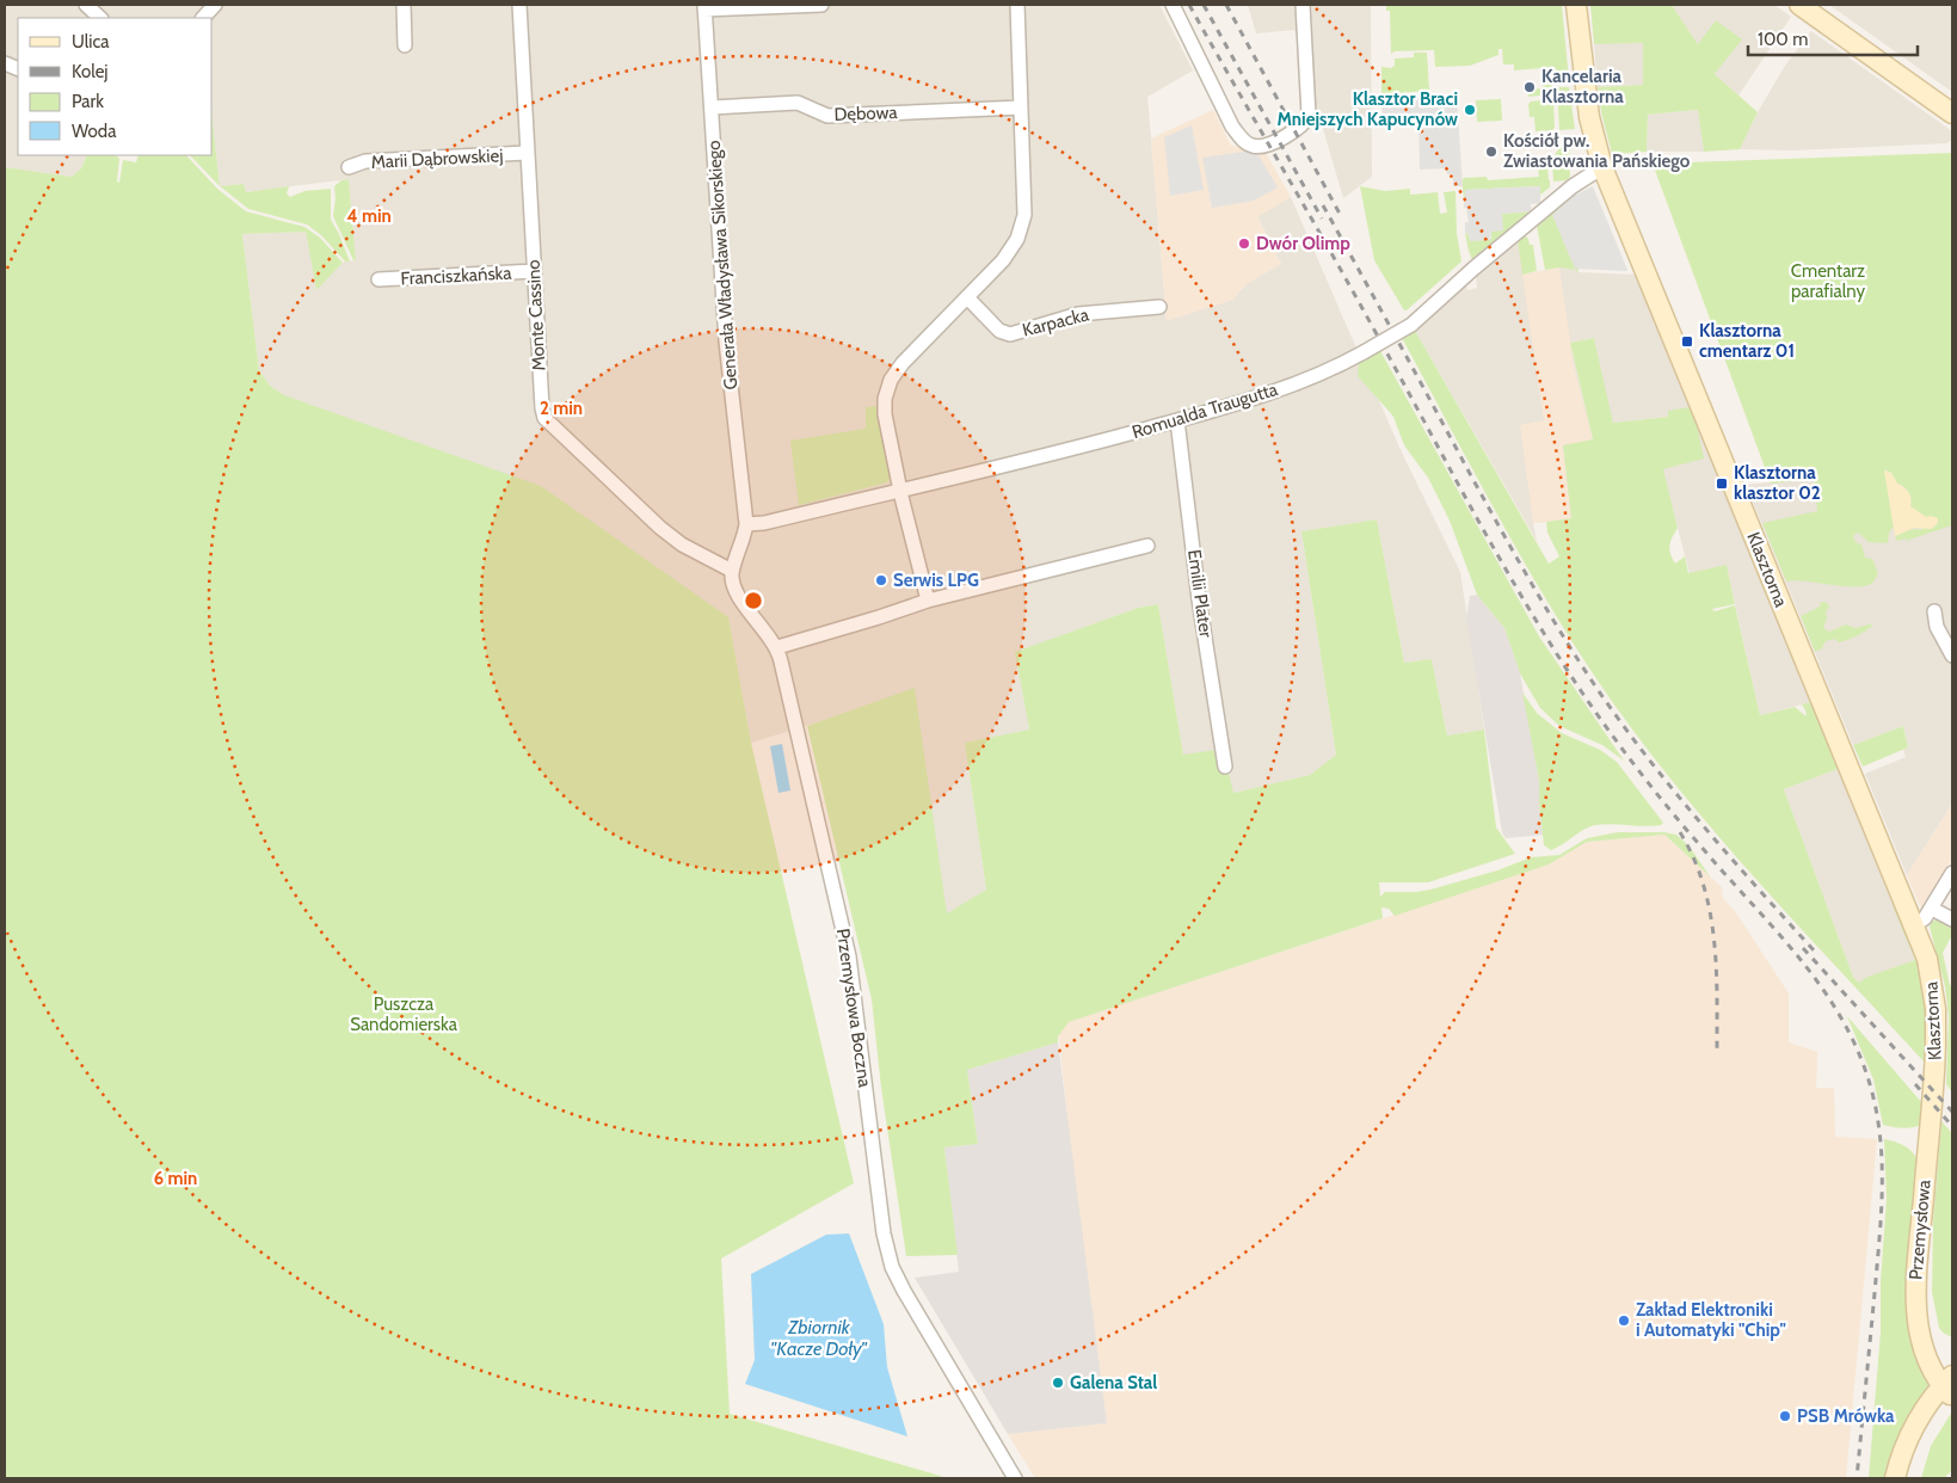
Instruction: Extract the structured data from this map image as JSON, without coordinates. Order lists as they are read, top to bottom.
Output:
{
  "streets": {
    "street": [
      "Dębowa",
      "Marii Dąbrowskiej",
      "Generała Władysława Sikorskiego",
      "Franciszkańska",
      "Monte Cassino",
      "Karpacka",
      "Romualda Traugutta",
      "Klasztorna",
      "Emilii Plater",
      "Przemysłowa Boczna",
      "Przemysłowa"
    ]
  },
  "crossings": [
    ["Dębowa", "Generała Władysława Sikorskiego"],
    ["Marii Dąbrowskiej", "Monte Cassino"],
    ["Generała Władysława Sikorskiego", "Romualda Traugutta"],
    ["Franciszkańska", "Monte Cassino"],
    ["Monte Cassino", "Przemysłowa Boczna"],
    ["Romualda Traugutta", "Klasztorna"],
    ["Romualda Traugutta", "Emilii Plater"],
    ["Klasztorna", "Przemysłowa"]
  ],
  "water": ["Zbiornik \"Kacze Doły\""],
  "parks": ["Cmentarz parafialny", "Puszcza Sandomierska"],
  "places": {
    "other": [
      "Kancelaria Klasztorna",
      "Klasztor Braci Mniejszych Kapucynów",
      "Kościół pw. Zwiastowania Pańskiego",
      "Dwór Olimp",
      "Serwis LPG",
      "Zakład Elektroniki i Automatyki \"Chip\"",
      "Galena Stal",
      "PSB Mrówka"
    ],
    "transit": ["Klasztorna cmentarz 01", "Klasztorna klasztor 02"]
  },
  "legend": [
    "Ulica",
    "Kolej",
    "Park",
    "Woda"
  ],
  "scale_bar": "100 m",
  "rings": ["4 min", "2 min", "6 min"]
}
